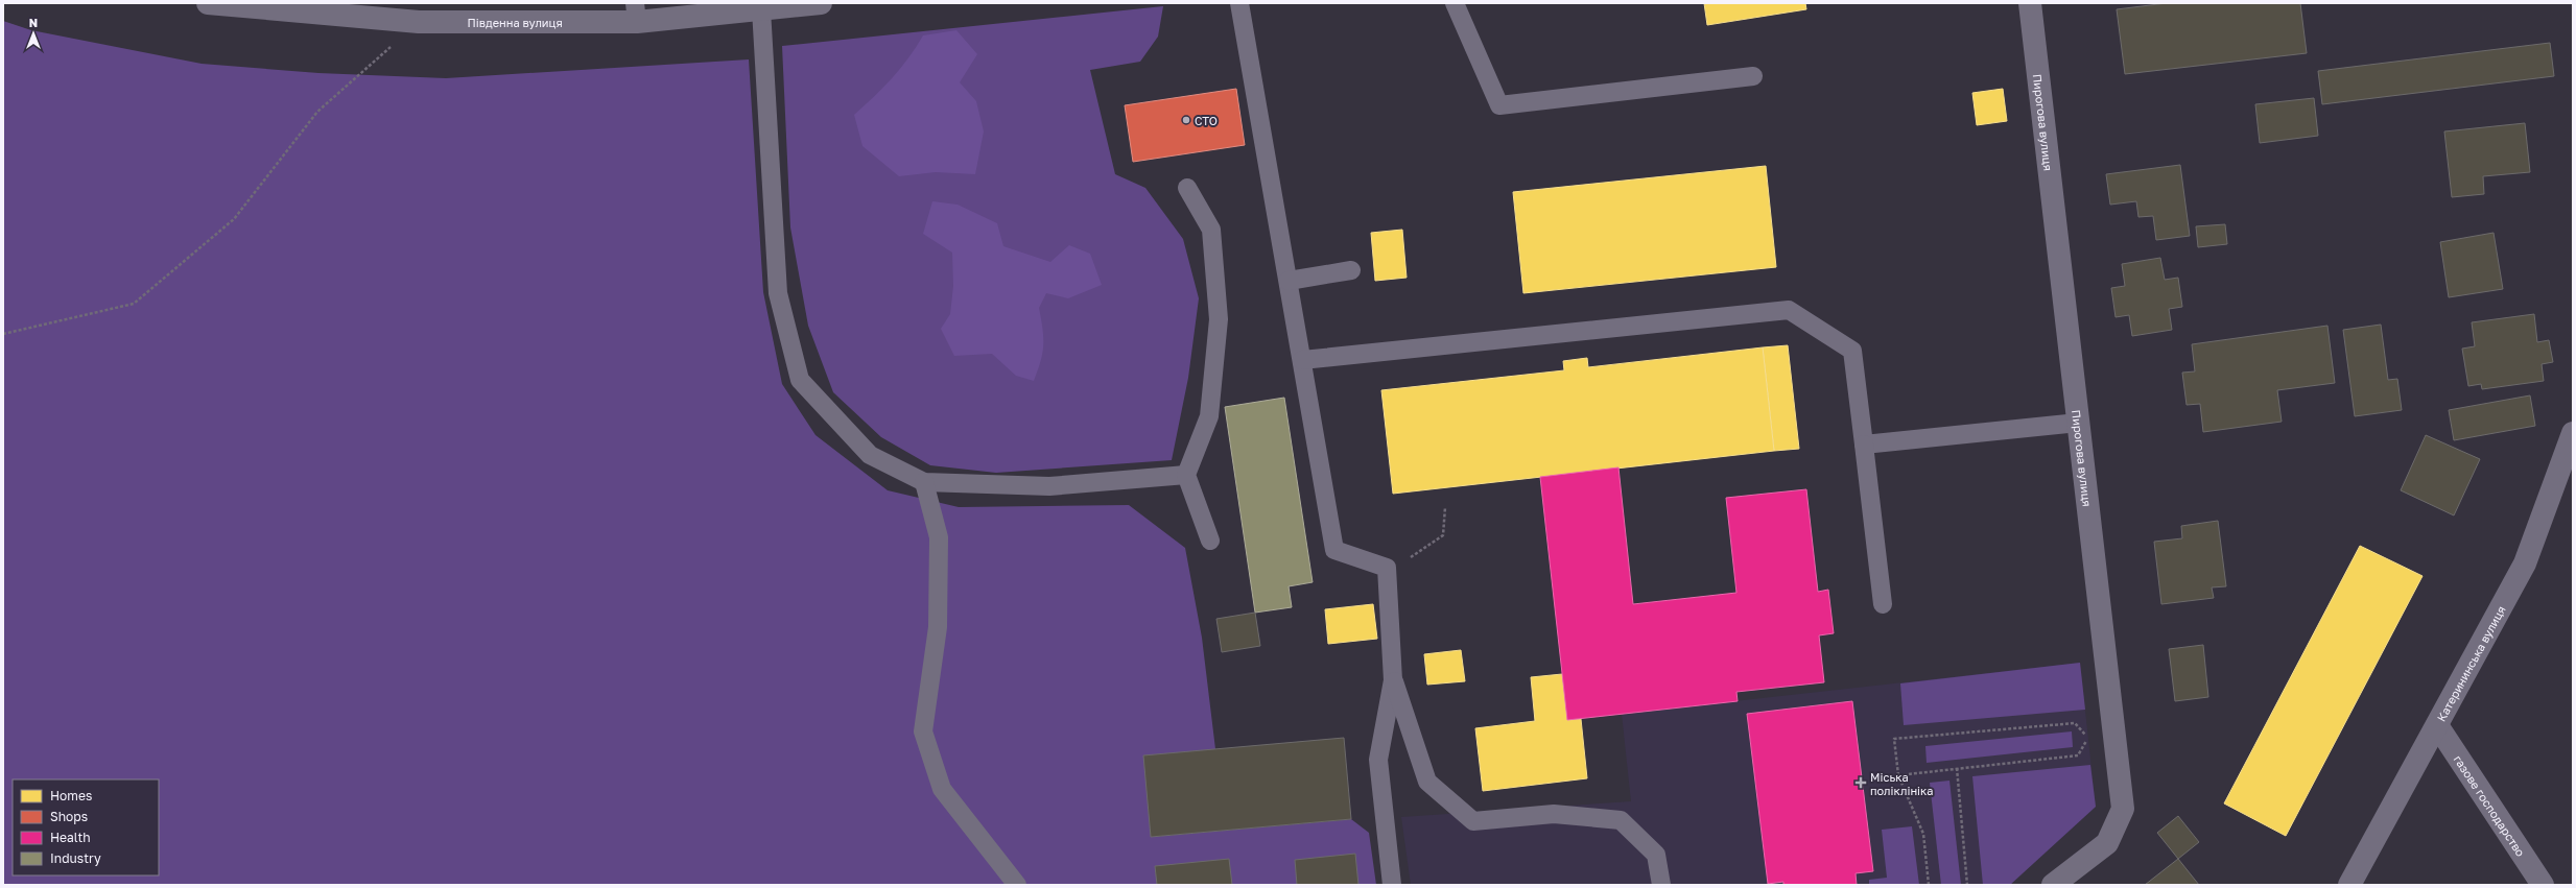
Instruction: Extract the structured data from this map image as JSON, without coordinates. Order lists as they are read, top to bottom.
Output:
{
  "streets": {
    "street": [
      "Південна вулиця",
      "Пирогова вулиця",
      "Катерининська вулиця",
      "газове господарство"
    ]
  },
  "crossings": [
    ["Катерининська вулиця", "газове господарство"]
  ],
  "places": {
    "other": ["СТО"],
    "health": ["Міська поліклініка"]
  },
  "legend": [
    "Homes",
    "Shops",
    "Health",
    "Industry"
  ],
  "north": "top"
}
